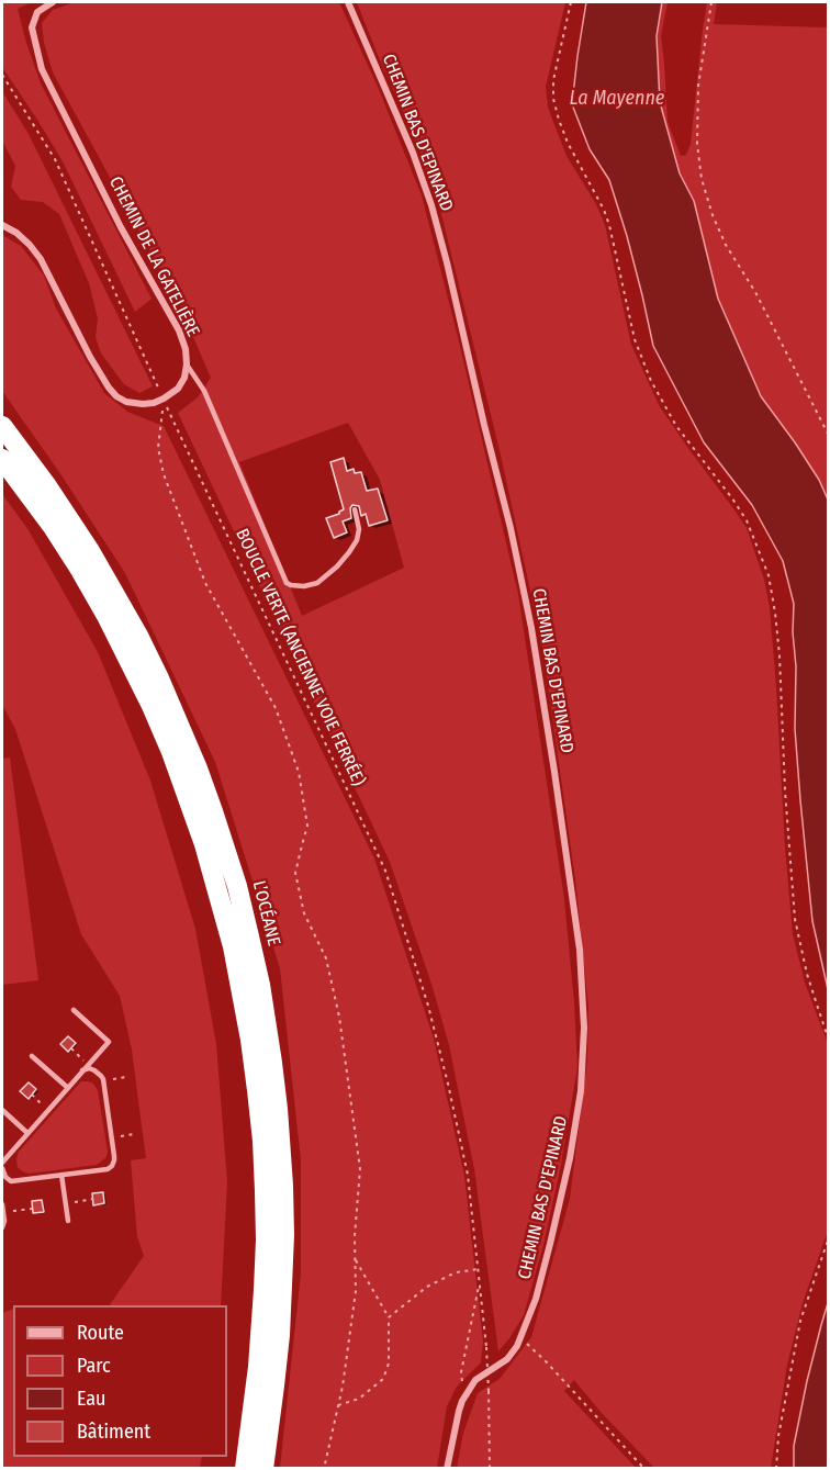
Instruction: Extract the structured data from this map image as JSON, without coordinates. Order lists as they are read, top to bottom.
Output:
{
  "streets": {
    "highway": ["L’OCÉANE"],
    "street": ["CHEMIN BAS D'EPINARD", "CHEMIN DE LA GATELIÈRE"],
    "path": ["BOUCLE VERTE (ANCIENNE VOIE FERRÉE)"]
  },
  "crossings": [
    ["CHEMIN DE LA GATELIÈRE", "BOUCLE VERTE (ANCIENNE VOIE FERRÉE)"]
  ],
  "water": ["La Mayenne"],
  "legend": [
    "Route",
    "Parc",
    "Eau",
    "Bâtiment"
  ]
}
